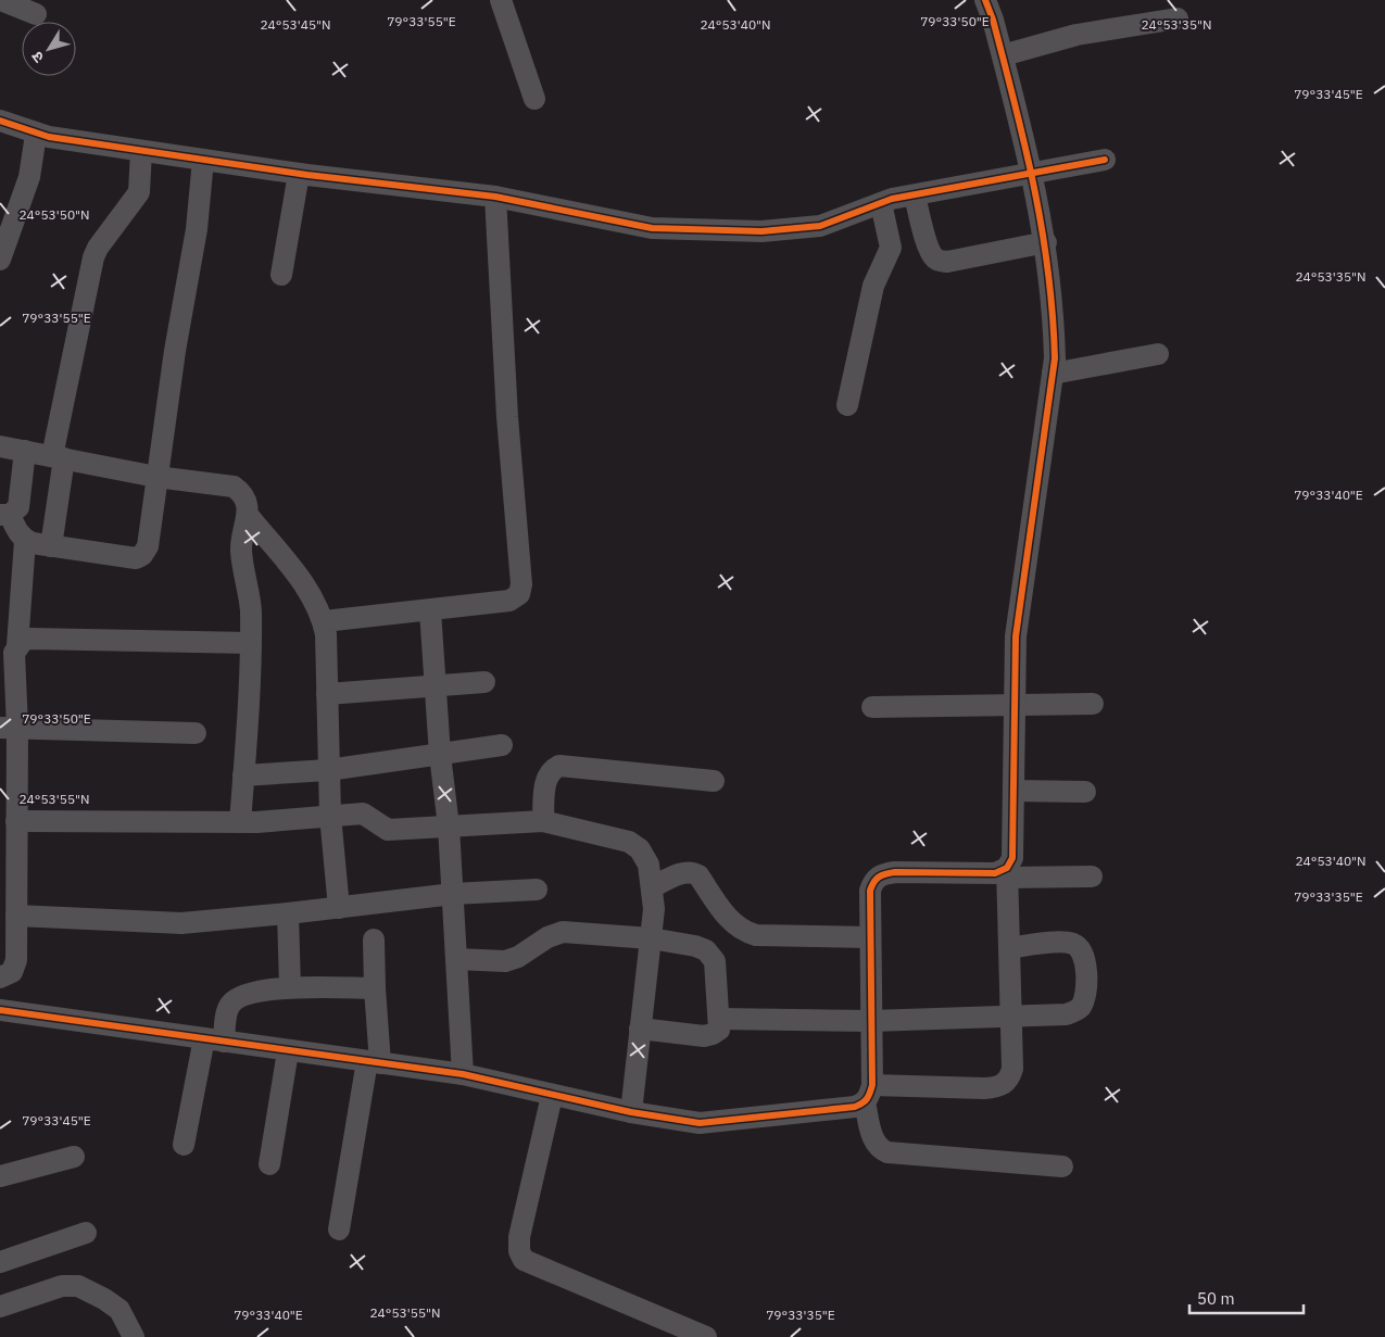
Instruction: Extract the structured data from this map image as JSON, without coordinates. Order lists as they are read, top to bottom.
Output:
{
  "scale_bar": "50 m",
  "north": "bottom left",
  "coordinates": [
    "79°33'55\"E",
    "79°33'50\"E",
    "24°53'45\"N",
    "24°53'40\"N",
    "24°53'35\"N",
    "79°33'45\"E",
    "24°53'50\"N",
    "79°33'40\"E",
    "24°53'55\"N",
    "79°33'35\"E"
  ]
}
